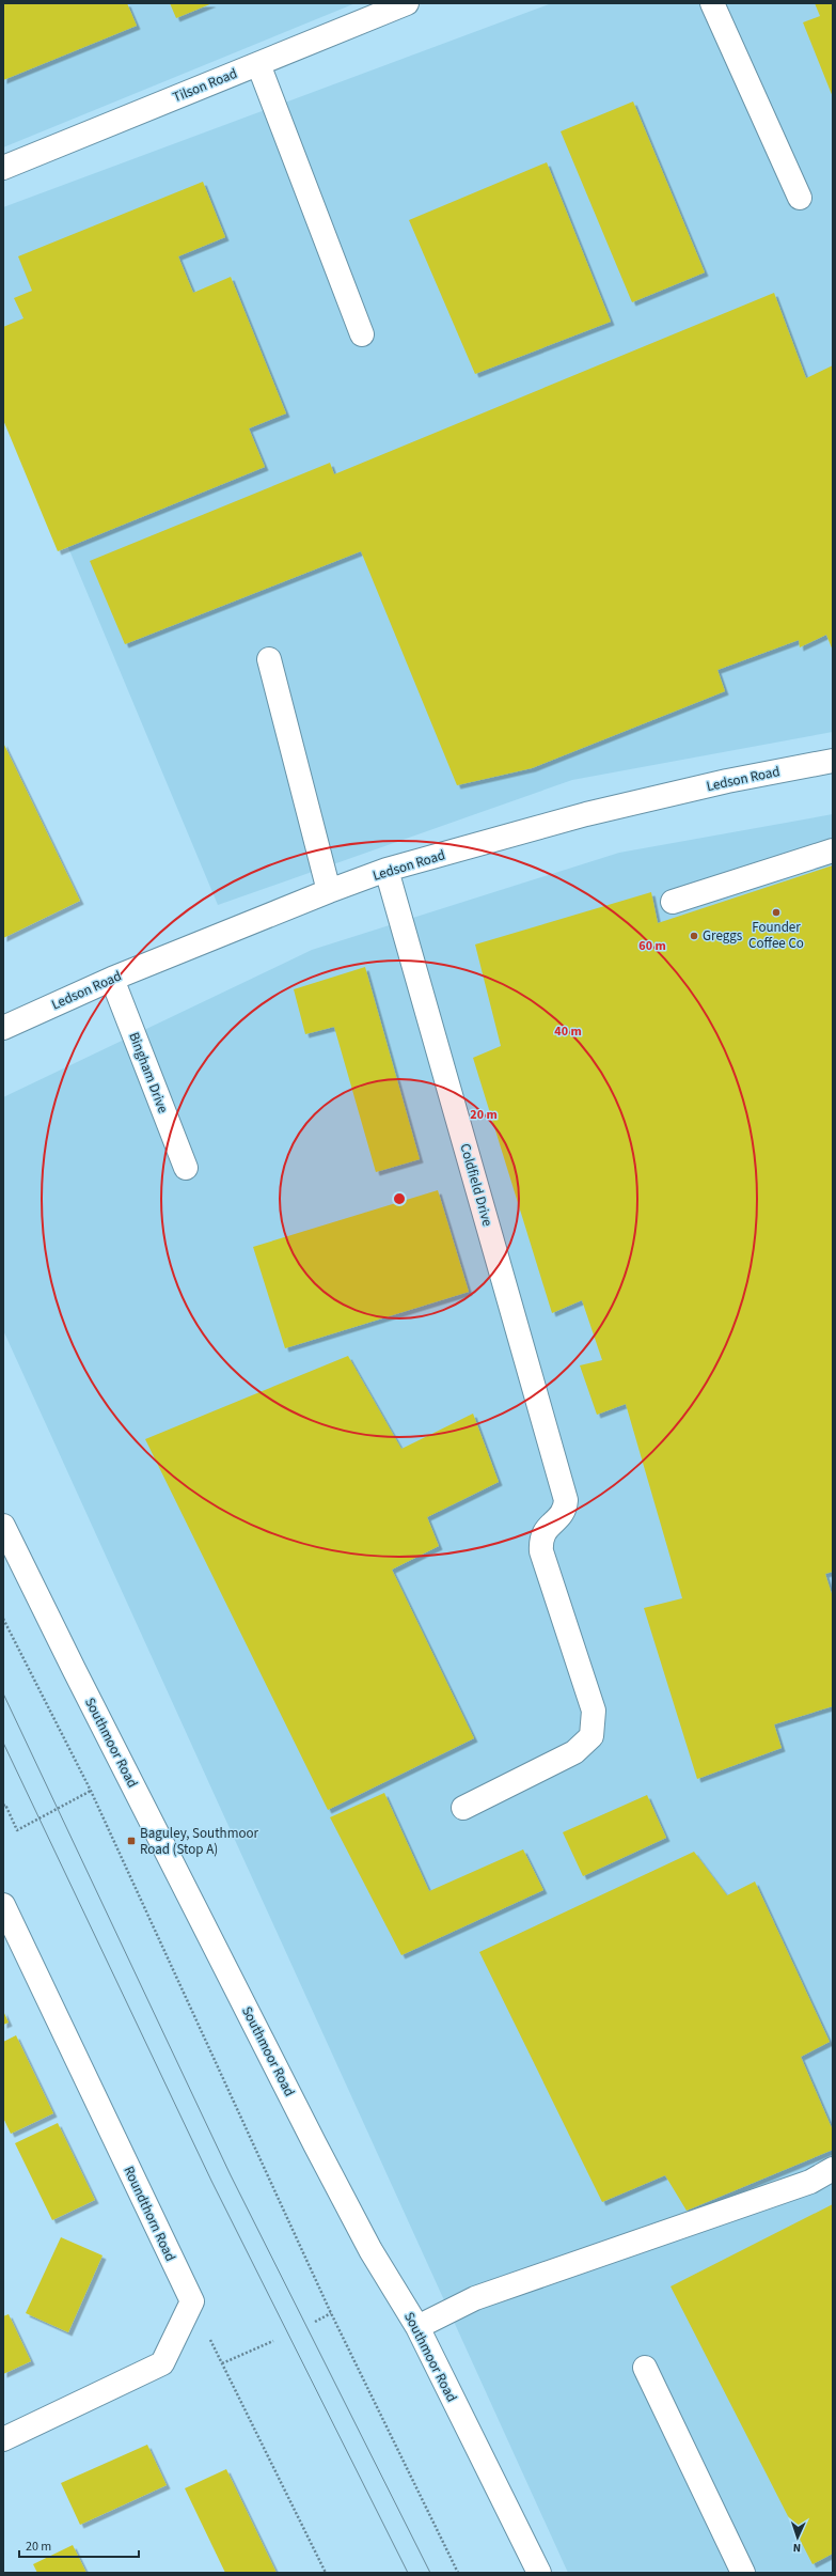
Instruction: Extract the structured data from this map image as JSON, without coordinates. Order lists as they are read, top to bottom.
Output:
{
  "streets": {
    "street": [
      "Tilson Road",
      "Ledson Road",
      "Bingham Drive",
      "Coldfield Drive",
      "Southmoor Road",
      "Roundthorn Road"
    ]
  },
  "crossings": [
    ["Ledson Road", "Bingham Drive"],
    ["Ledson Road", "Coldfield Drive"]
  ],
  "places": {
    "other": ["Founder Coffee Co", "Greggs"],
    "transit": ["Baguley, Southmoor Road (Stop A)"]
  },
  "scale_bar": "20 m",
  "north": "bottom",
  "rings": ["60 m", "40 m", "20 m"]
}
